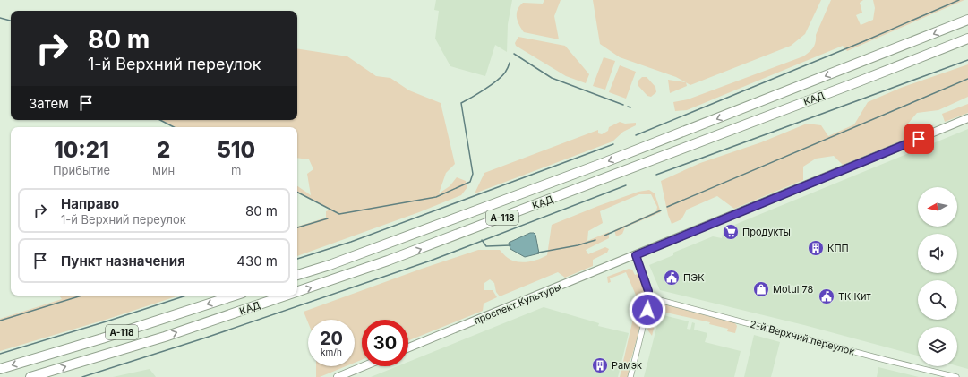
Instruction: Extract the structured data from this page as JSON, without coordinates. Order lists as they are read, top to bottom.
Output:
{
  "streets": {
    "highway": ["КАД", "А-118"],
    "street": ["проспект Культуры", "2-й Верхний переулок"]
  },
  "places": {
    "supermarket": ["Продукты"],
    "building": ["КПП", "Рамэк"],
    "public building": ["ПЭК", "ТК Кит"],
    "shop": ["Motul 78"]
  },
  "north": "left",
  "page": {
    "turn": ["80 m", "1-й Верхний переулок"],
    "then": "Затем",
    "eta": [
      "10:21",
      "Прибытие",
      "2",
      "мин",
      "510",
      "m"
    ],
    "list": [
      {
        "name": "Направо",
        "note": "1-й Верхний переулок",
        "value": "80 m"
      },
      {
        "name": "Пункт назначения",
        "value": "430 m"
      }
    ],
    "speed": "20 km/h",
    "limit": "30"
  }
}
